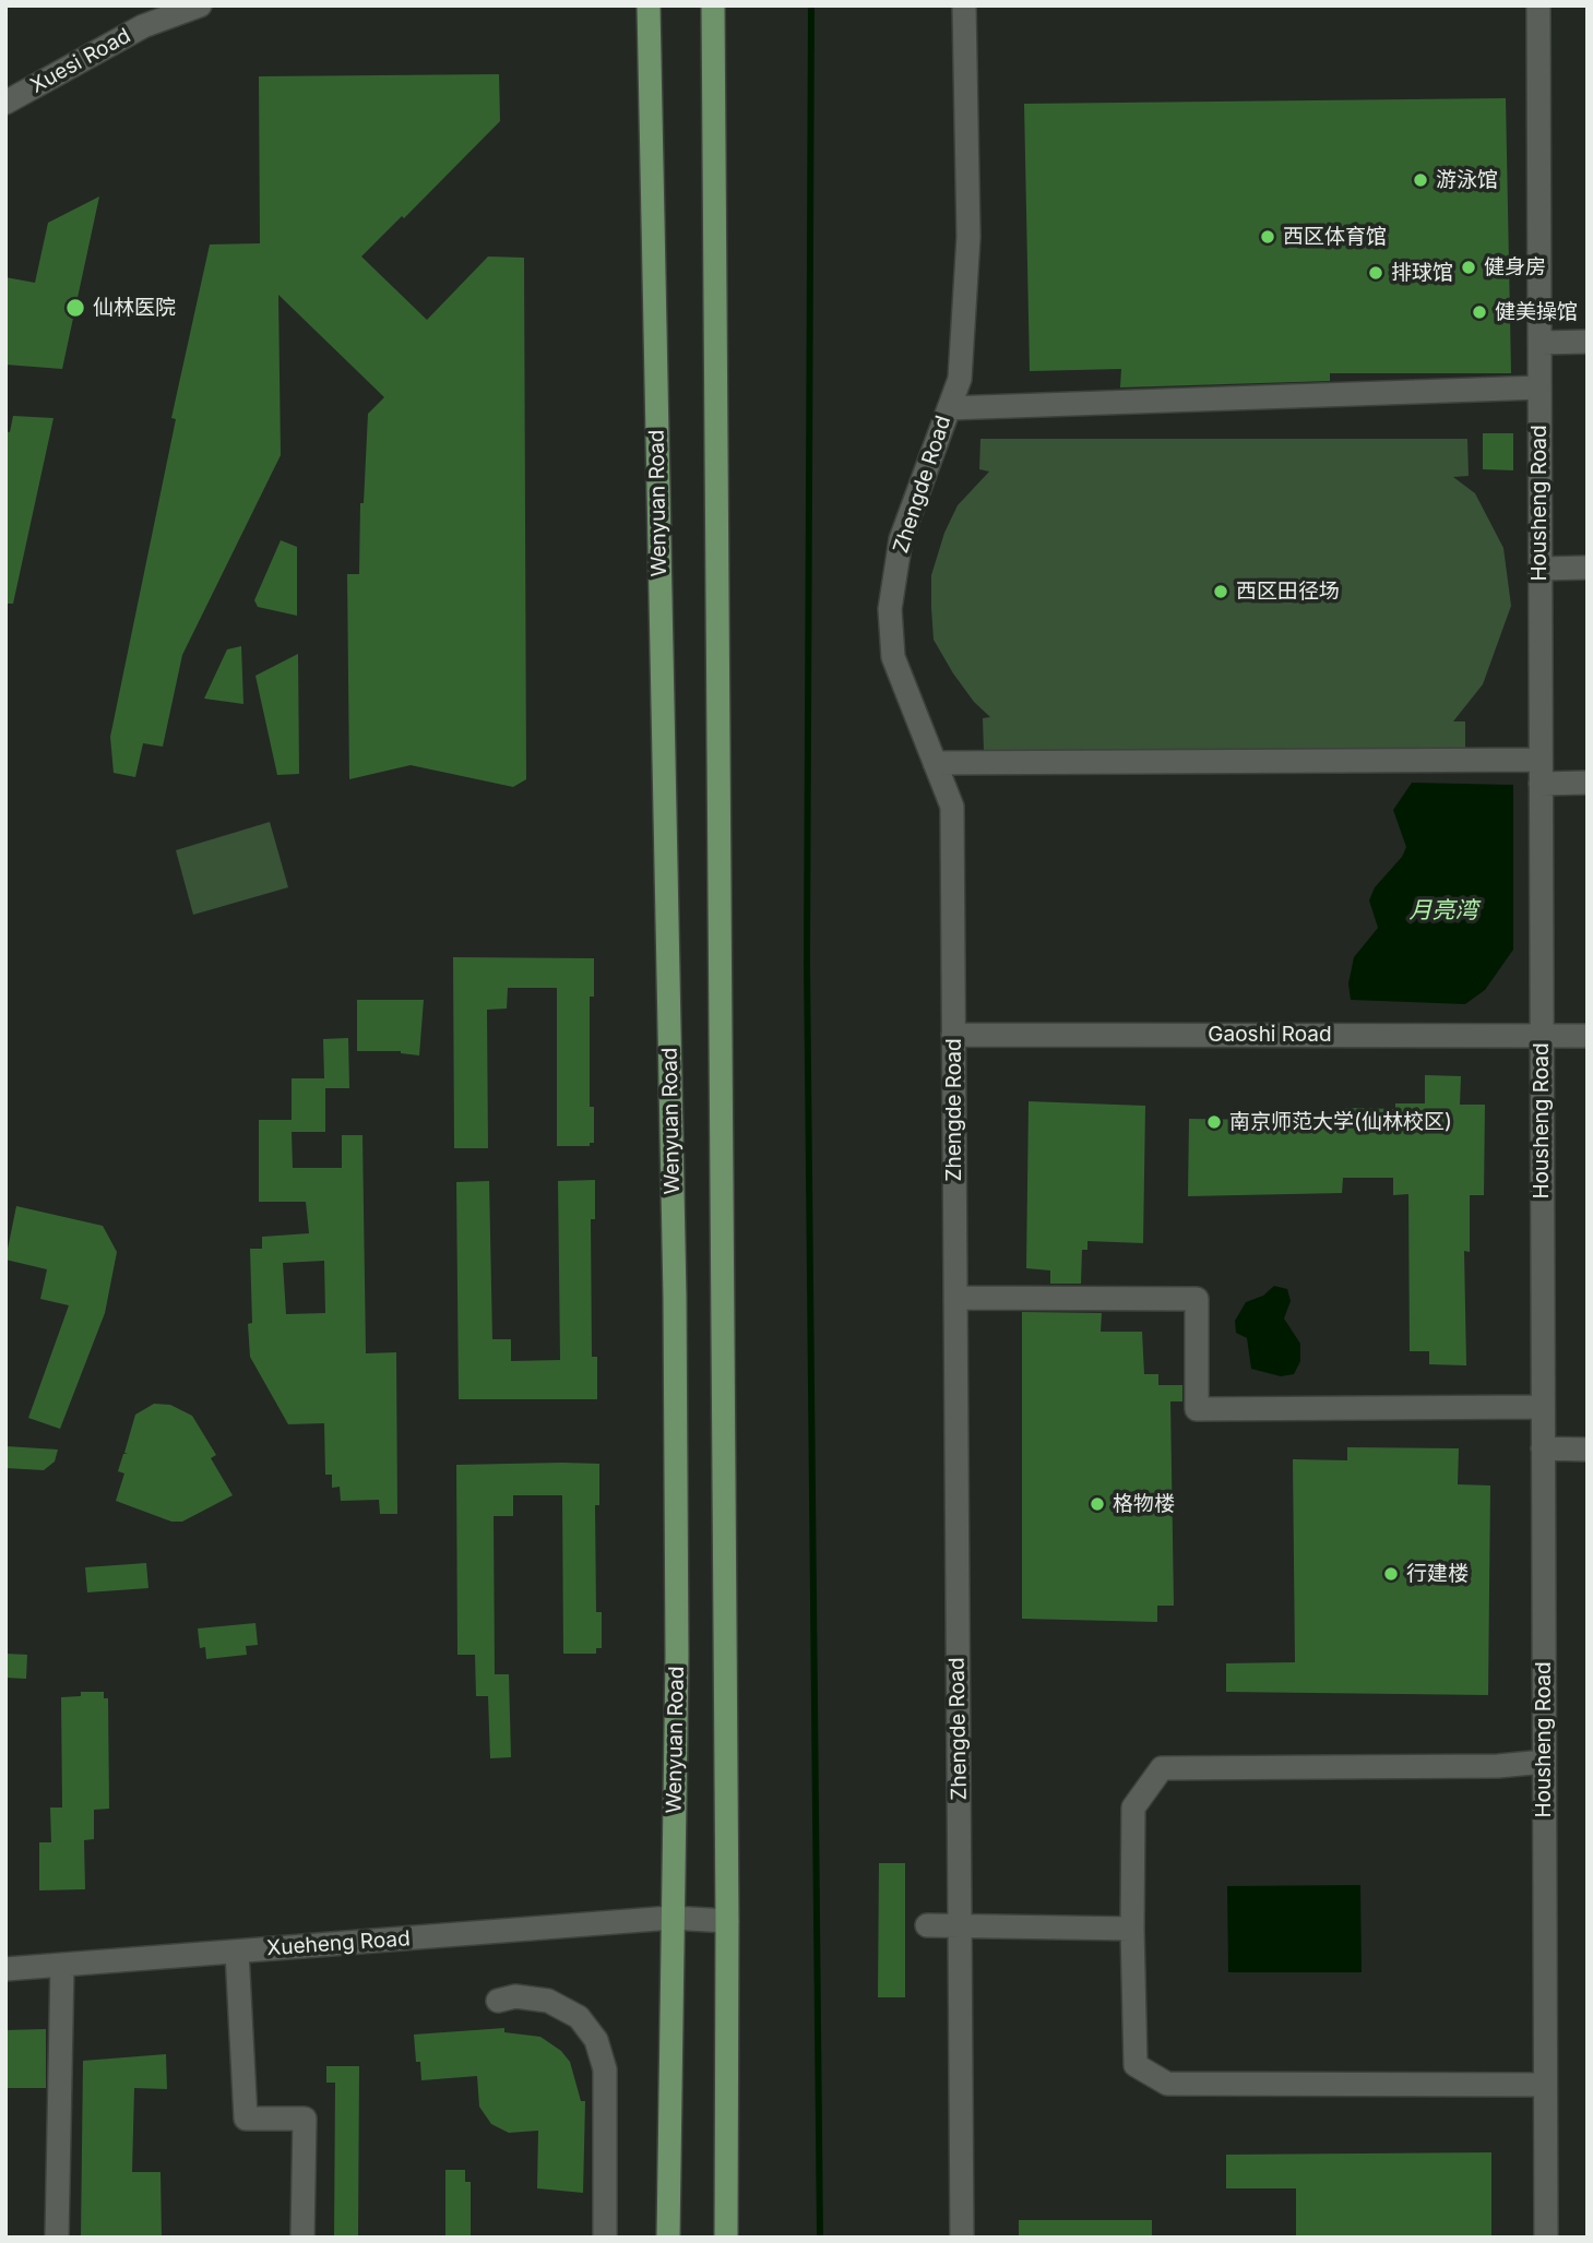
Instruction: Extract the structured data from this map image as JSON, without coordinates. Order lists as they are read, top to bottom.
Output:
{
  "streets": {
    "main road": ["Wenyuan Road"],
    "street": [
      "Xuesi Road",
      "Zhengde Road",
      "Housheng Road",
      "Gaoshi Road",
      "Xueheng Road"
    ]
  },
  "crossings": [
    ["Zhengde Road", "Gaoshi Road"],
    ["Wenyuan Road", "Xueheng Road"],
    ["Housheng Road", "Gaoshi Road"]
  ],
  "water": ["月亮湾"],
  "places": [
    "游泳馆",
    "西区体育馆",
    "健身房",
    "排球馆",
    "仙林医院",
    "健美操馆",
    "西区田径场",
    "南京师范大学(仙林校区)",
    "格物楼",
    "行建楼"
  ]
}
